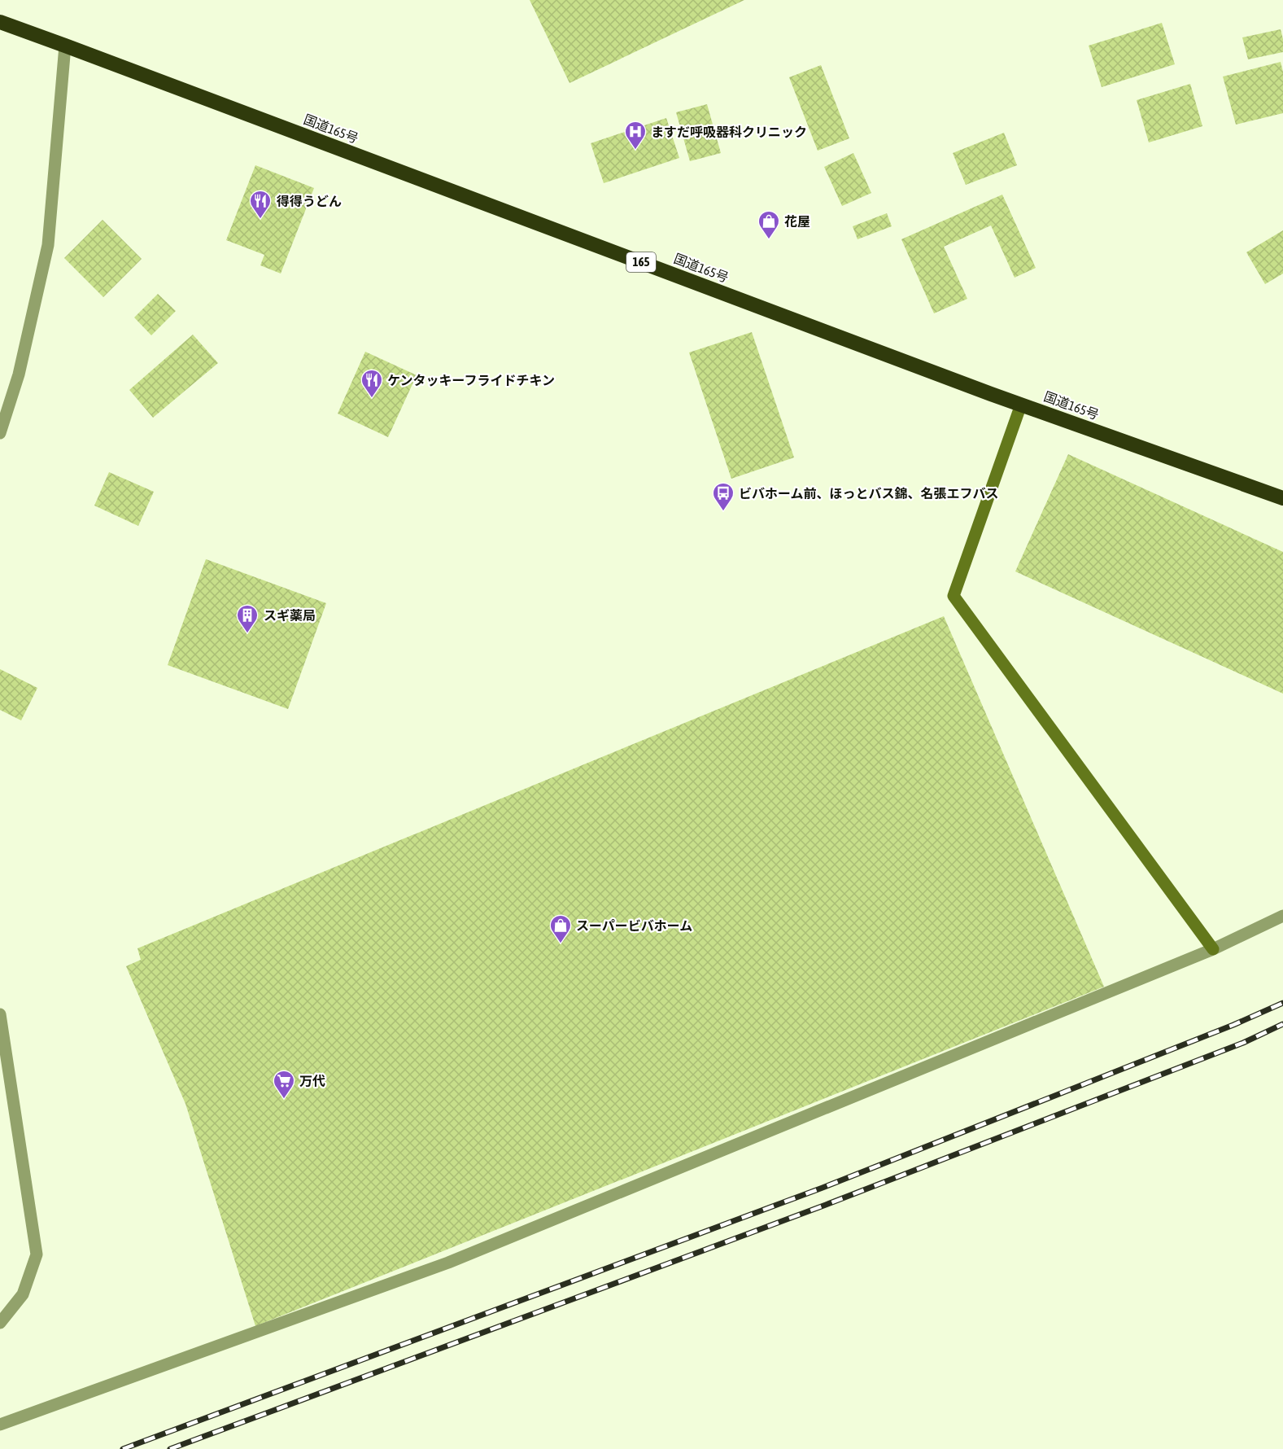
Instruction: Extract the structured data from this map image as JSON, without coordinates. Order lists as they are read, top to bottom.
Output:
{
  "streets": {
    "highway": ["国道165号", "165"]
  },
  "places": {
    "hospital": ["ますだ呼吸器科クリニック"],
    "restaurant": ["得得うどん", "ケンタッキーフライドチキン"],
    "shop": ["花屋", "スーパービバホーム"],
    "bus stop": ["ビバホーム前、ほっとバス錦、名張エフバス"],
    "building": ["スギ薬局"],
    "supermarket": ["万代"]
  }
}
